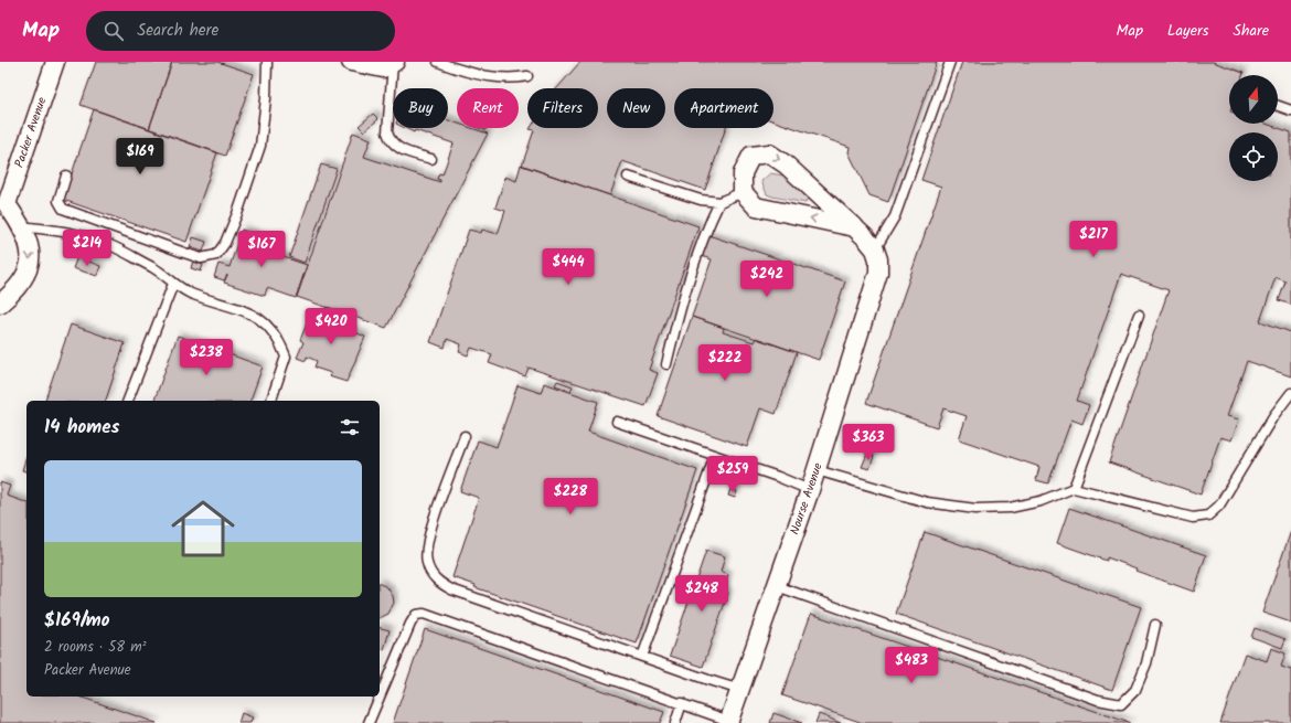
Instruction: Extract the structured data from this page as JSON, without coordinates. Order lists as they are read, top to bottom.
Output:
{
  "streets": {
    "street": ["Packer Avenue", "Nourse Avenue"]
  },
  "north": "top",
  "page": {
    "header": "Map",
    "search": "Search here",
    "nav": ["Map", "Layers", "Share"],
    "chip": [
      "Buy",
      "Rent",
      "Filters",
      "New",
      "Apartment"
    ],
    "price": [
      "$169",
      "$217",
      "$214",
      "$167",
      "$444",
      "$242",
      "$420",
      "$238",
      "$222",
      "$363",
      "$259",
      "$228",
      "$248",
      "$483"
    ],
    "heading": "14 homes",
    "list": [
      {
        "name": "$169/mo",
        "note": "2 rooms · 58 m² · Packer Avenue"
      }
    ]
  }
}
